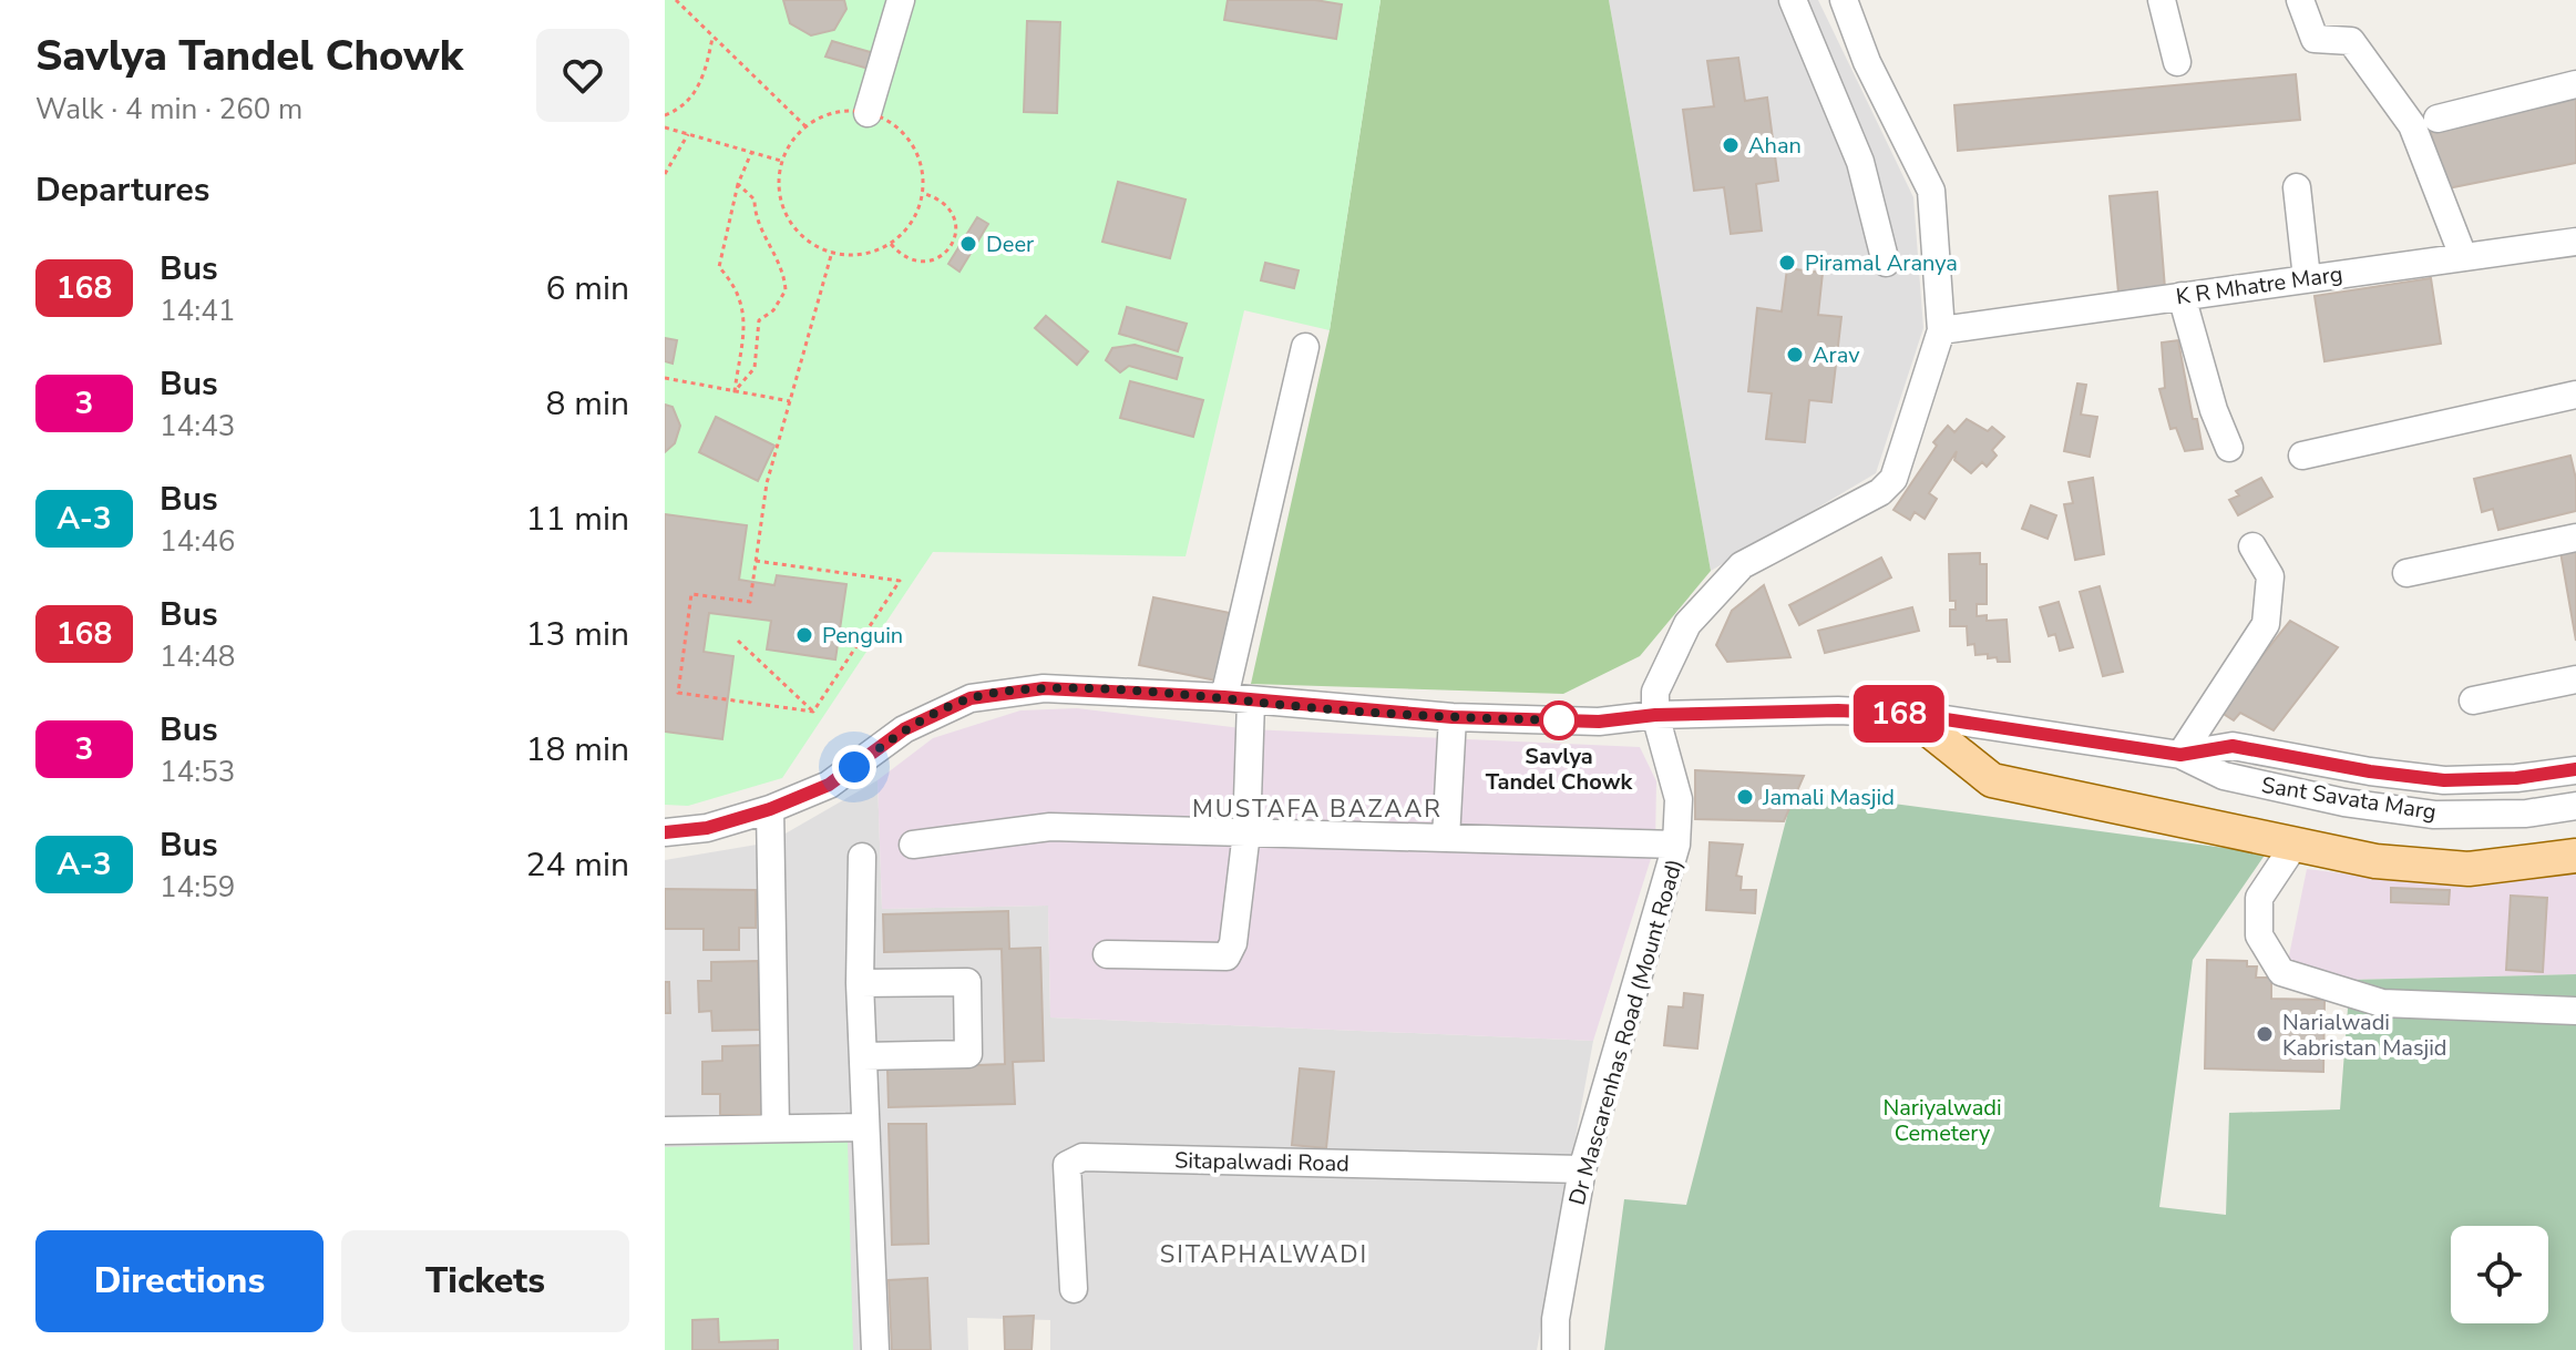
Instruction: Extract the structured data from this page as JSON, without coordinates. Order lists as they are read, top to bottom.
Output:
{
  "streets": {
    "street": [
      "K R Mhatre Marg",
      "Sant Savata Marg",
      "Dr Mascarenhas Road (Mount Road)",
      "Sitapalwadi Road"
    ]
  },
  "crossings": [
    ["Sant Savata Marg", "Dr Mascarenhas Road (Mount Road)"],
    ["Dr Mascarenhas Road (Mount Road)", "Sitapalwadi Road"]
  ],
  "districts": ["MUSTAFA BAZAAR", "SITAPHALWADI"],
  "parks": ["Nariyalwadi Cemetery"],
  "places": [
    "Ahan",
    "Deer",
    "Piramal Aranya",
    "Arav",
    "Penguin",
    "Savlya Tandel Chowk",
    "Jamali Masjid",
    "Narialwadi Kabristan Masjid"
  ],
  "lines": ["bus line 168"],
  "page": {
    "heading": [
      ["Savlya Tandel Chowk", "Walk · 4 min · 260 m"],
      "Departures"
    ],
    "on_map": "168",
    "list": [
      {
        "mark": "168",
        "name": "Bus",
        "note": "14:41",
        "value": "6 min"
      },
      {
        "mark": "3",
        "name": "Bus",
        "note": "14:43",
        "value": "8 min"
      },
      {
        "mark": "A-3",
        "name": "Bus",
        "note": "14:46",
        "value": "11 min"
      },
      {
        "mark": "168",
        "name": "Bus",
        "note": "14:48",
        "value": "13 min"
      },
      {
        "mark": "3",
        "name": "Bus",
        "note": "14:53",
        "value": "18 min"
      },
      {
        "mark": "A-3",
        "name": "Bus",
        "note": "14:59",
        "value": "24 min"
      }
    ],
    "buttons": ["Directions", "Tickets"]
  }
}
